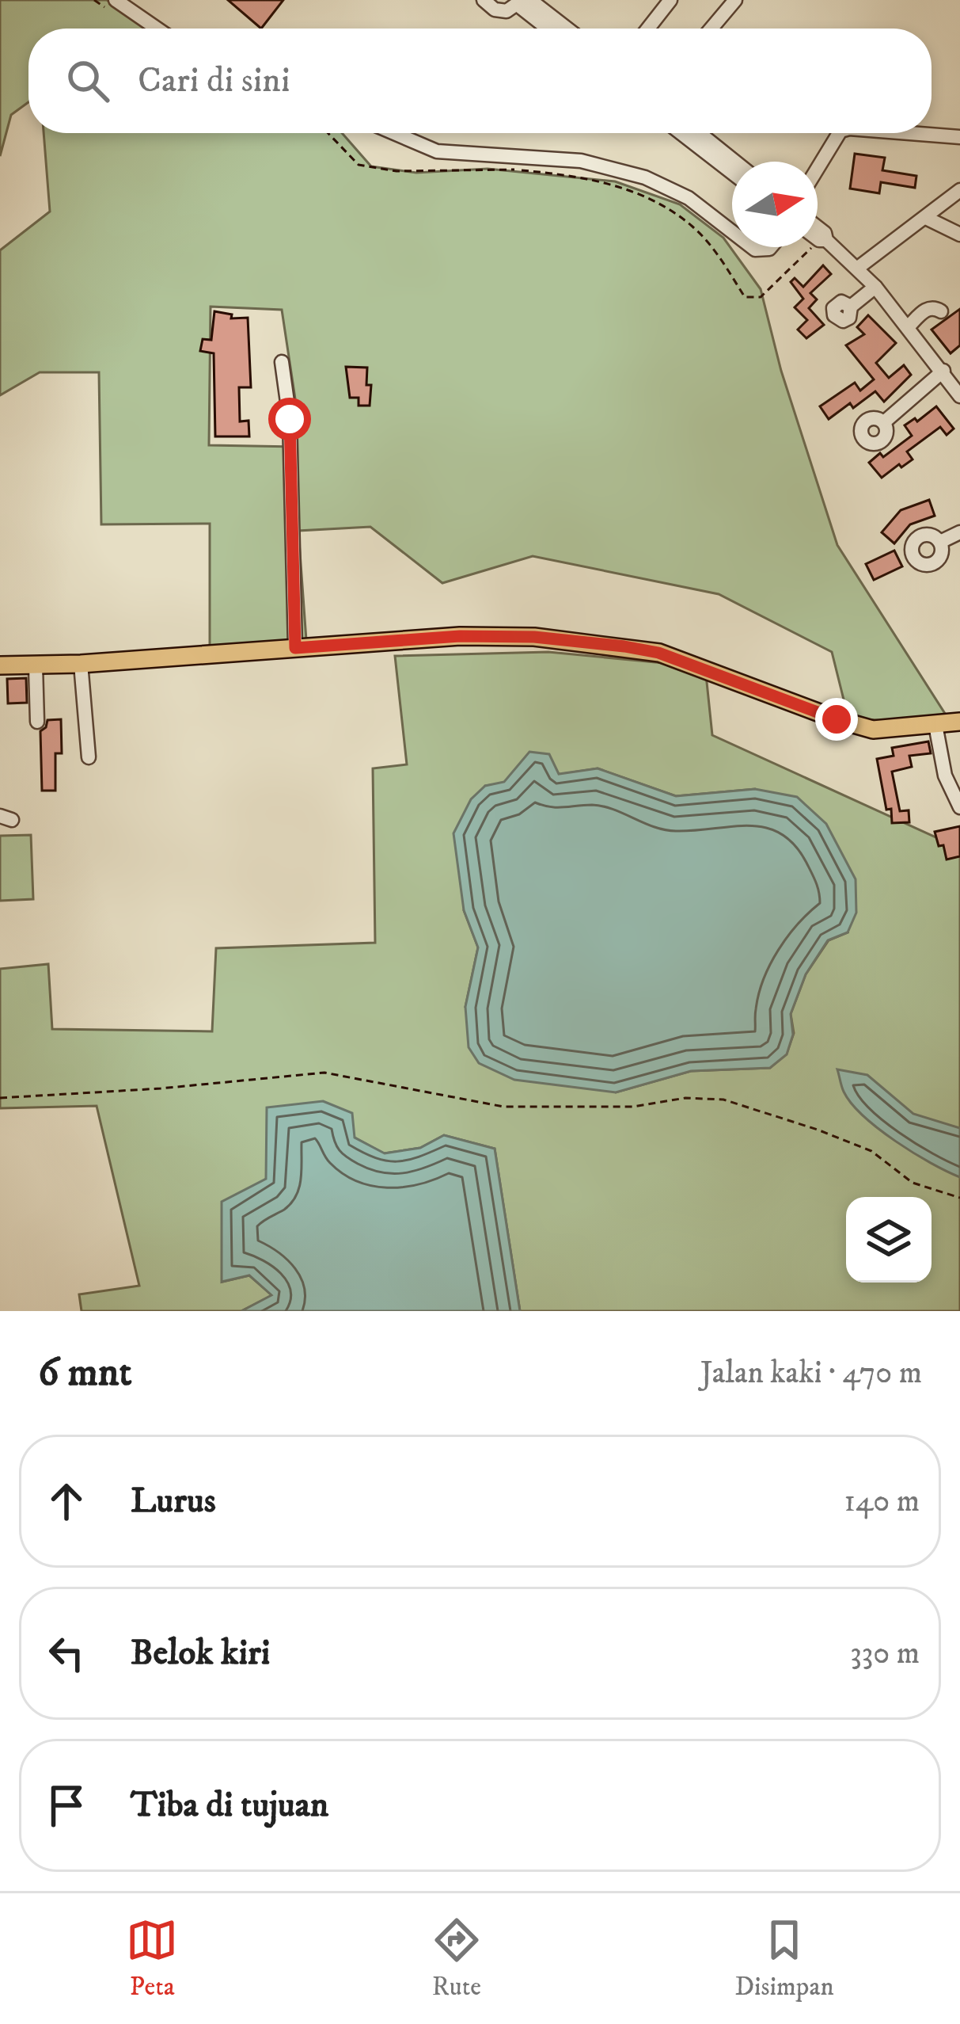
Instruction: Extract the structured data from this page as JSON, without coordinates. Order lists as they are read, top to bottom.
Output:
{
  "north": "right",
  "page": {
    "search": "Cari di sini",
    "heading": ["6 mnt", "Jalan kaki · 470 m"],
    "list": [
      ["Lurus", "140 m"],
      ["Belok kiri", "330 m"],
      "Tiba di tujuan"
    ],
    "nav": ["Peta", "Rute", "Disimpan"]
  }
}
